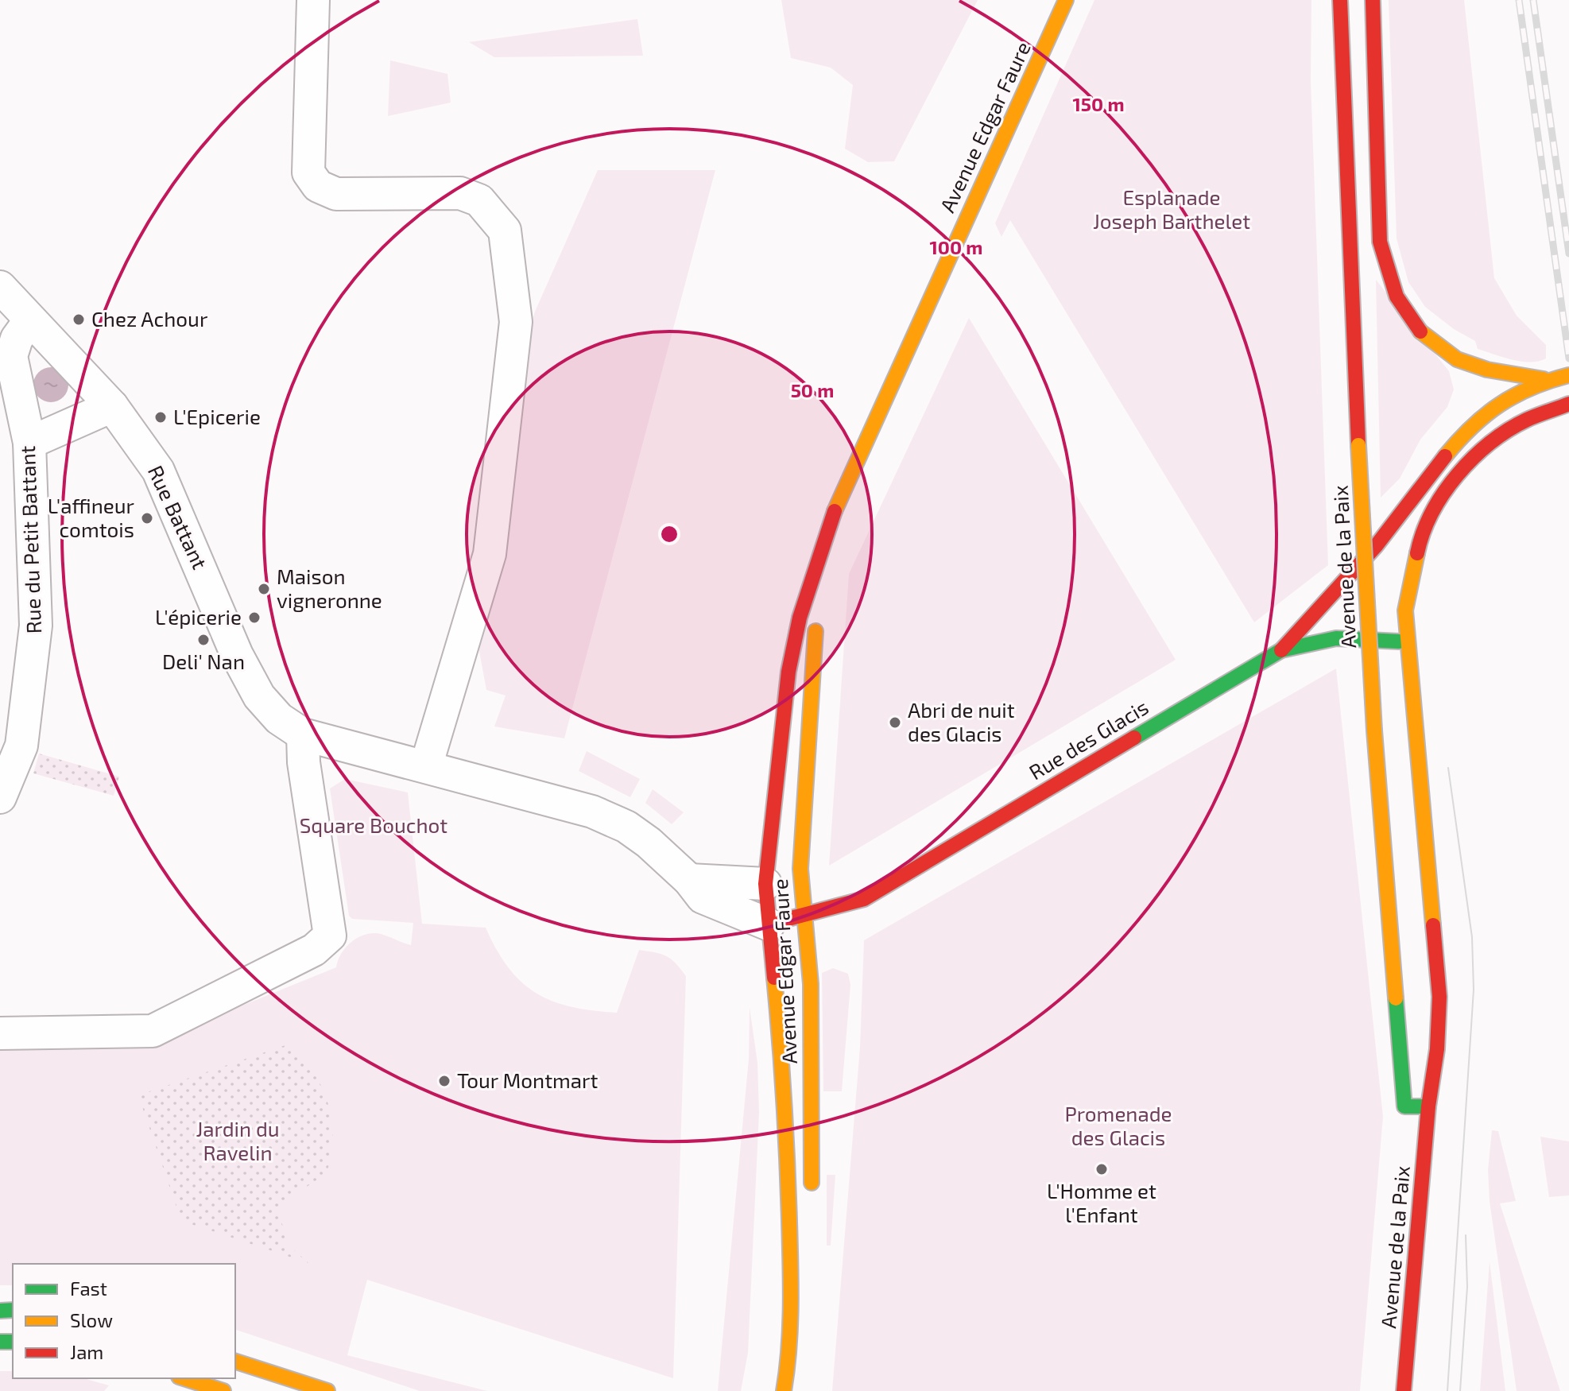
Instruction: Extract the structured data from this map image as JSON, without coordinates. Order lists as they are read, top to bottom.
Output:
{
  "streets": {
    "main road": ["Avenue Edgar Faure", "Avenue de la Paix", "Rue des Glacis"],
    "street": ["Rue Battant", "Rue du Petit Battant"]
  },
  "crossings": [
    ["Avenue Edgar Faure", "Rue Battant"],
    ["Avenue Edgar Faure", "Rue des Glacis"],
    ["Rue Battant", "Rue du Petit Battant"],
    ["Rue Battant", "Rue des Glacis"],
    ["Avenue de la Paix", "Rue des Glacis"]
  ],
  "parks": [
    "Esplanade Joseph Barthelet",
    "Square Bouchot",
    "Promenade des Glacis",
    "Jardin du Ravelin"
  ],
  "places": [
    "Chez Achour",
    "L'Epicerie",
    "L'affineur comtois",
    "Maison vigneronne",
    "L'épicerie",
    "Deli' Nan",
    "Abri de nuit des Glacis",
    "Tour Montmart",
    "L'Homme et l'Enfant"
  ],
  "legend": ["Fast", "Slow", "Jam"],
  "rings": ["150 m", "100 m", "50 m"]
}
